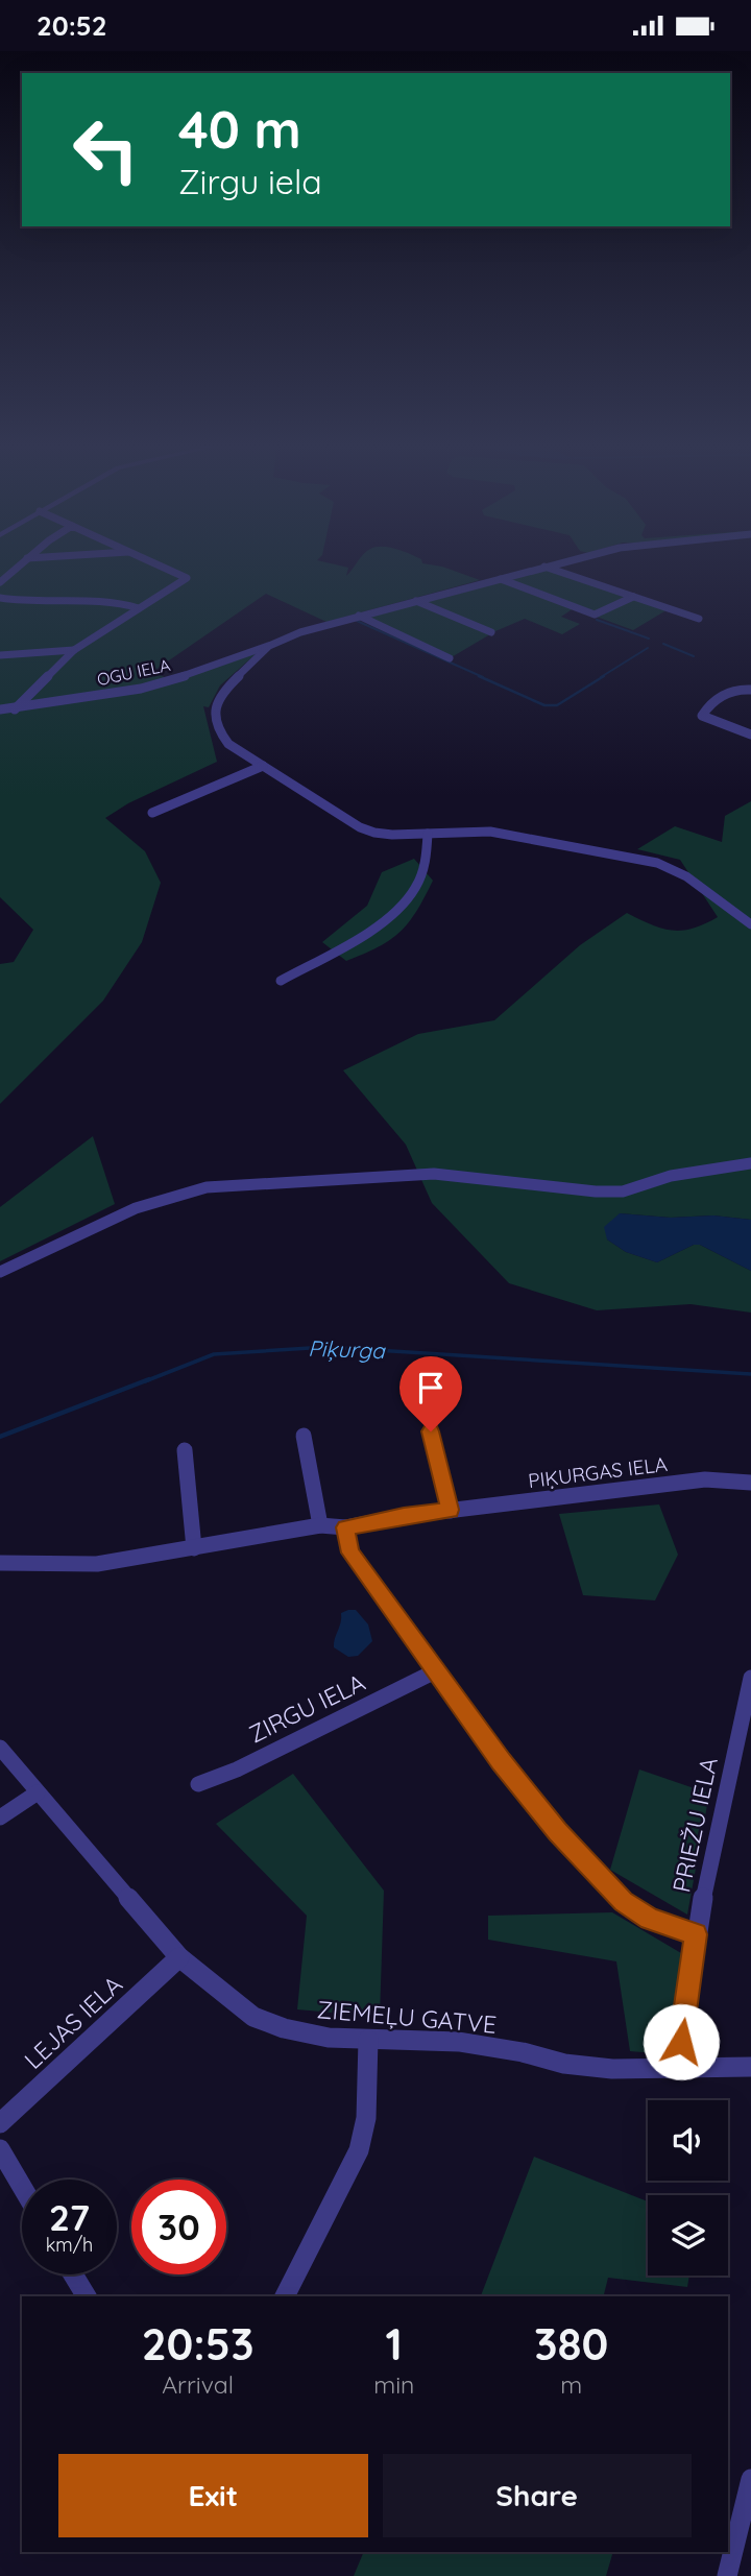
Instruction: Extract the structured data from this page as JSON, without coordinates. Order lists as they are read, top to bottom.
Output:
{
  "streets": {
    "street": [
      "OGU IELA",
      "PIĶURGAS IELA",
      "ZIRGU IELA",
      "PRIEŽU IELA",
      "ZIEMEĻU GATVE",
      "LEJAS IELA"
    ]
  },
  "crossings": [
    ["PRIEŽU IELA", "ZIEMEĻU GATVE"],
    ["ZIEMEĻU GATVE", "LEJAS IELA"]
  ],
  "water": ["Piķurga"],
  "page": {
    "status": "20:52",
    "turn": ["40 m", "Zirgu iela"],
    "speed": "27 km/h",
    "limit": "30",
    "eta": [
      "20:53",
      "Arrival",
      "1",
      "min",
      "380",
      "m"
    ],
    "buttons": ["Exit", "Share"]
  }
}
